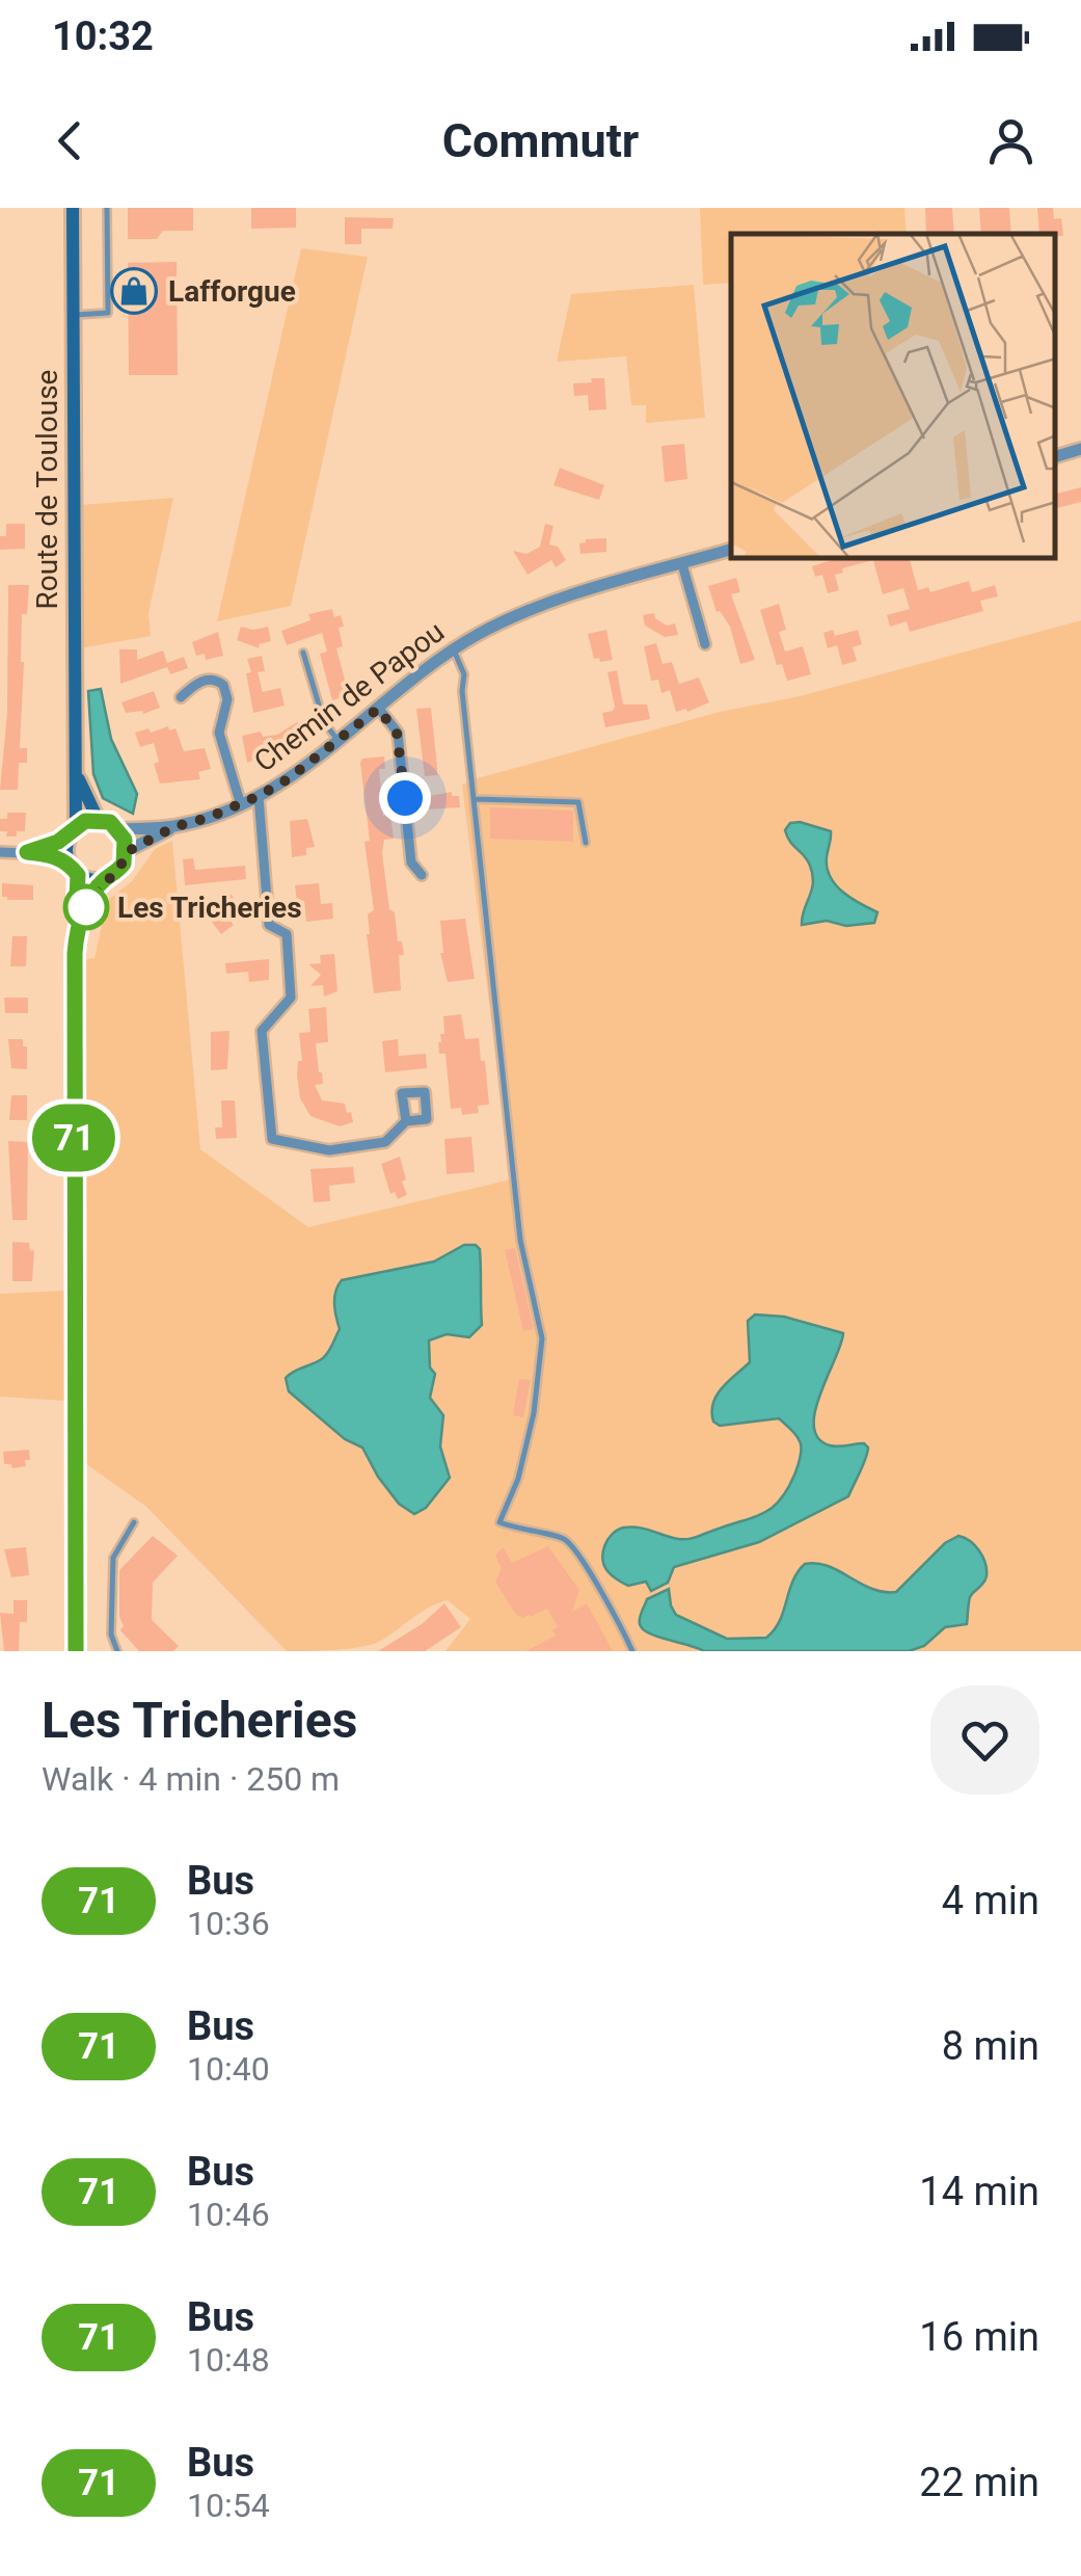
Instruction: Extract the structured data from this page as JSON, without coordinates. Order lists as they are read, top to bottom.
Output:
{
  "streets": {
    "main road": ["Route de Toulouse"],
    "street": ["Chemin de Papou"]
  },
  "crossings": [
    ["Route de Toulouse", "Chemin de Papou"]
  ],
  "places": {
    "shop": ["Lafforgue"],
    "other": ["Les Tricheries"]
  },
  "lines": ["bus line 71"],
  "page": {
    "status": "10:32",
    "header": "Commutr",
    "on_map": "71",
    "heading": ["Les Tricheries", "Walk · 4 min · 250 m"],
    "list": [
      {
        "mark": "71",
        "name": "Bus",
        "note": "10:36",
        "value": "4 min"
      },
      {
        "mark": "71",
        "name": "Bus",
        "note": "10:40",
        "value": "8 min"
      },
      {
        "mark": "71",
        "name": "Bus",
        "note": "10:46",
        "value": "14 min"
      },
      {
        "mark": "71",
        "name": "Bus",
        "note": "10:48",
        "value": "16 min"
      },
      {
        "mark": "71",
        "name": "Bus",
        "note": "10:54",
        "value": "22 min"
      }
    ]
  }
}
